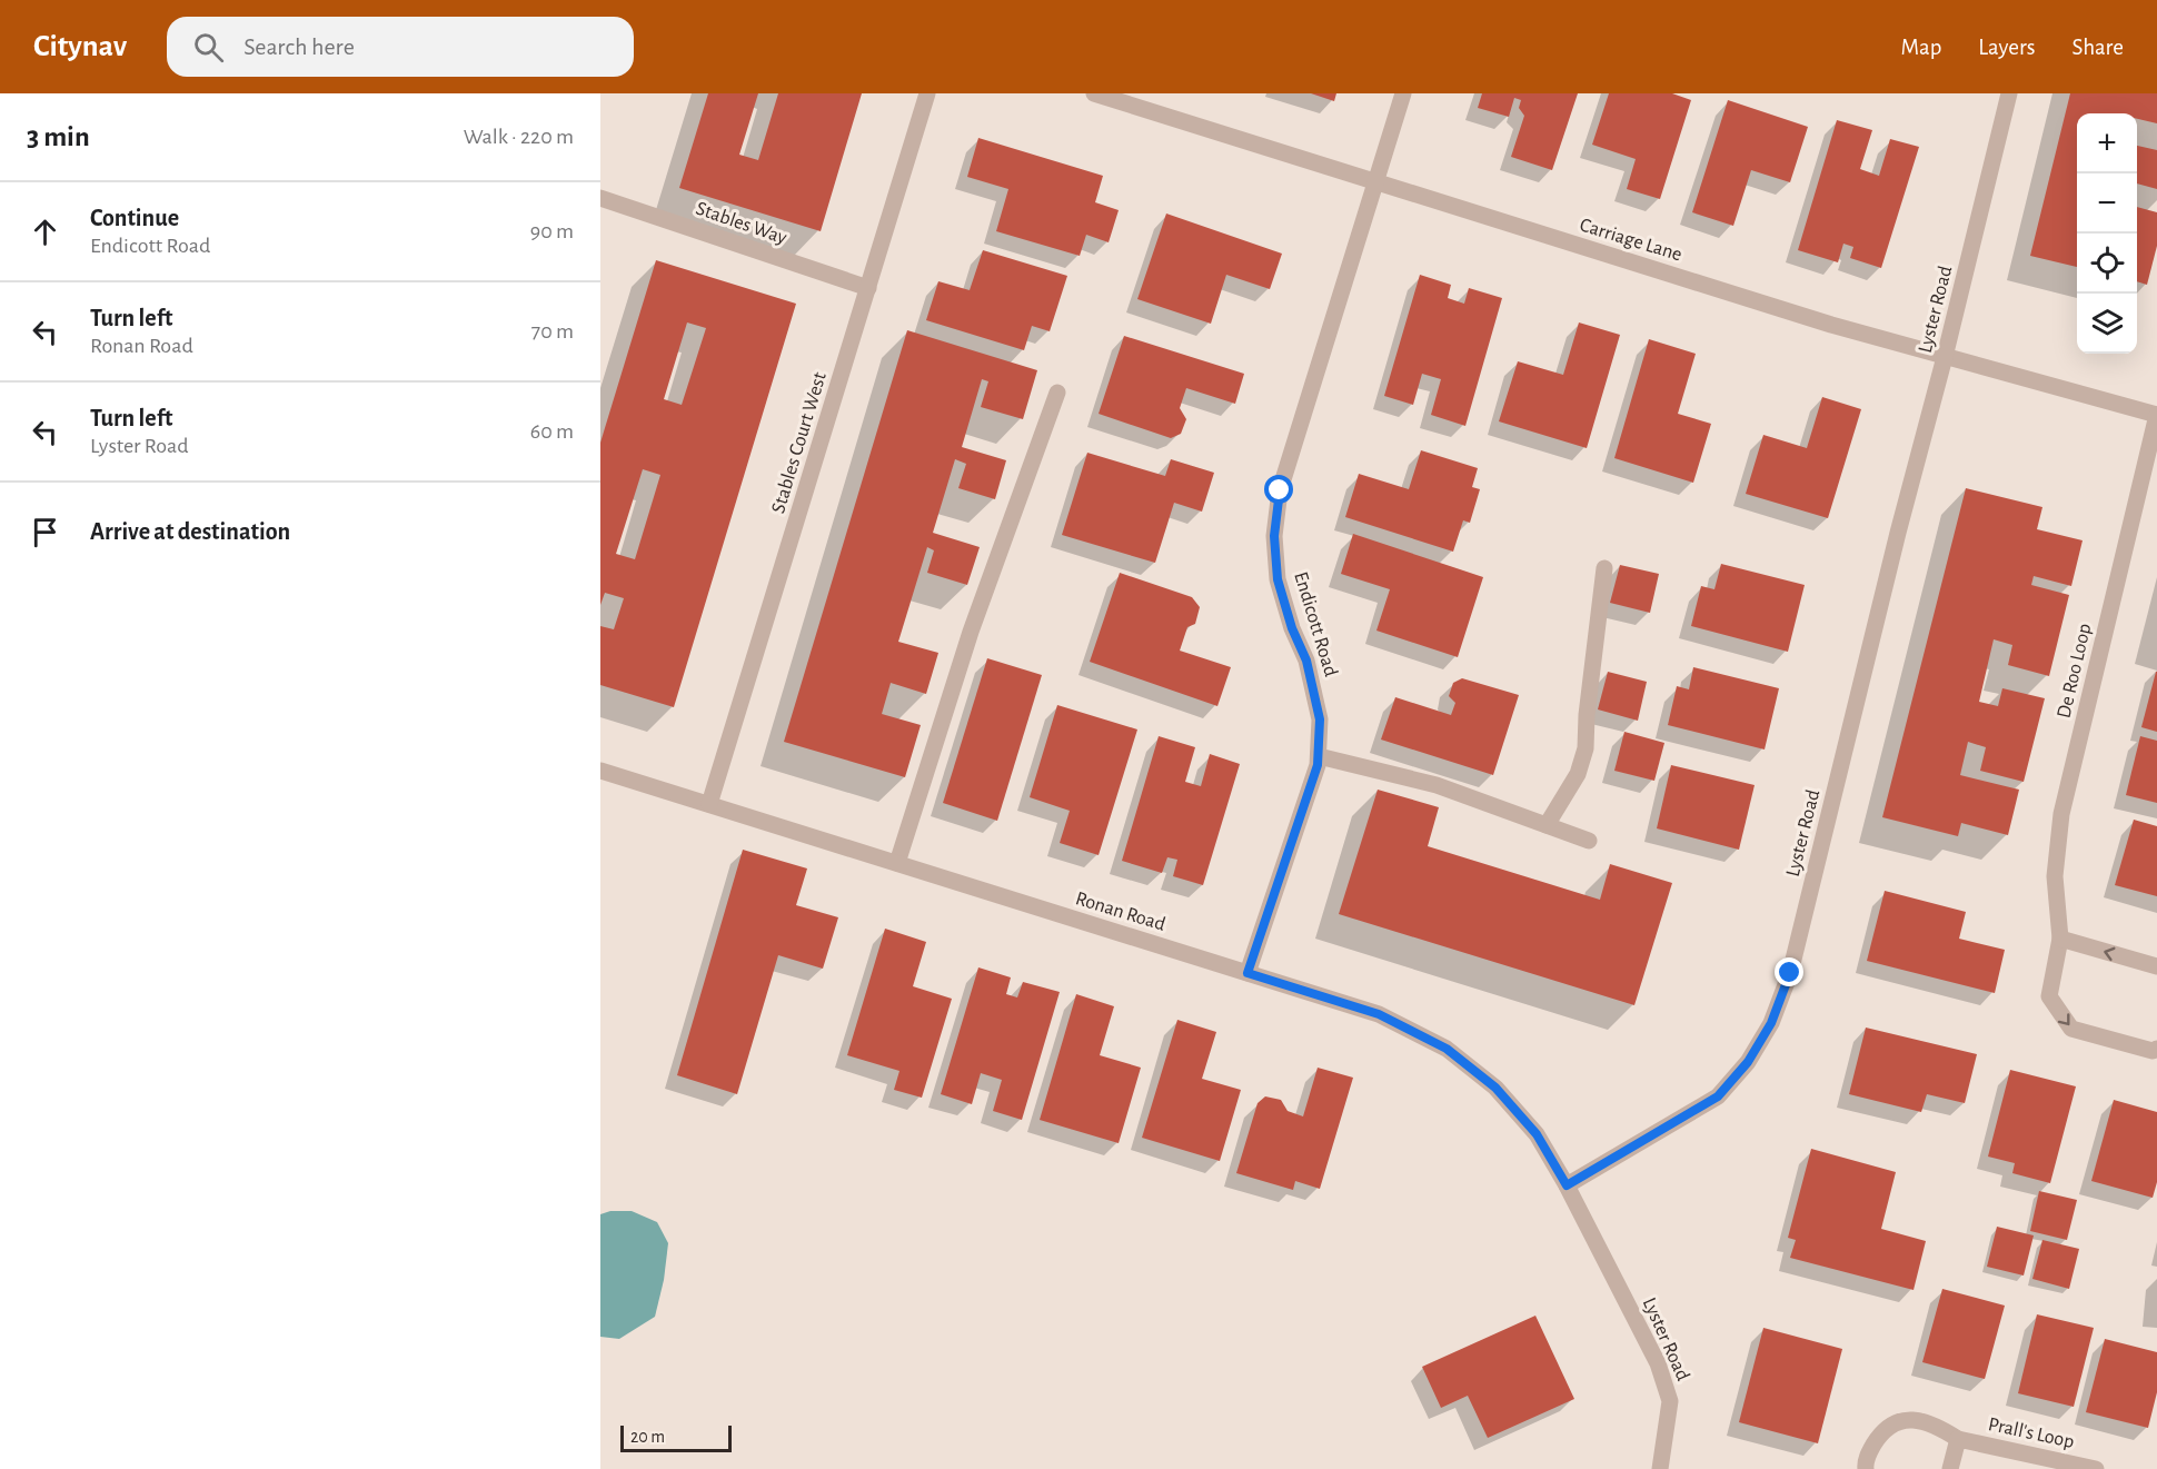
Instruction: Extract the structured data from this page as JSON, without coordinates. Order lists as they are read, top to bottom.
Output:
{
  "streets": {
    "street": [
      "Stables Way",
      "Carriage Lane",
      "Lyster Road",
      "Stables Court West",
      "Endicott Road",
      "De Roo Loop",
      "Ronan Road",
      "Prall's Loop"
    ]
  },
  "crossings": [
    ["Stables Way", "Stables Court West"],
    ["Carriage Lane", "Lyster Road"],
    ["Carriage Lane", "Endicott Road"],
    ["Carriage Lane", "De Roo Loop"],
    ["Lyster Road", "Ronan Road"],
    ["Stables Court West", "Ronan Road"],
    ["Endicott Road", "Ronan Road"]
  ],
  "scale_bar": "20 m",
  "page": {
    "header": "Citynav",
    "search": "Search here",
    "nav": ["Map", "Layers", "Share"],
    "heading": ["3 min", "Walk · 220 m"],
    "map_buttons": ["+", "−"],
    "list": [
      ["Continue", "Endicott Road", "90 m"],
      ["Turn left", "Ronan Road", "70 m"],
      ["Turn left", "Lyster Road", "60 m"],
      "Arrive at destination"
    ],
    "scale": "20 m"
  }
}
